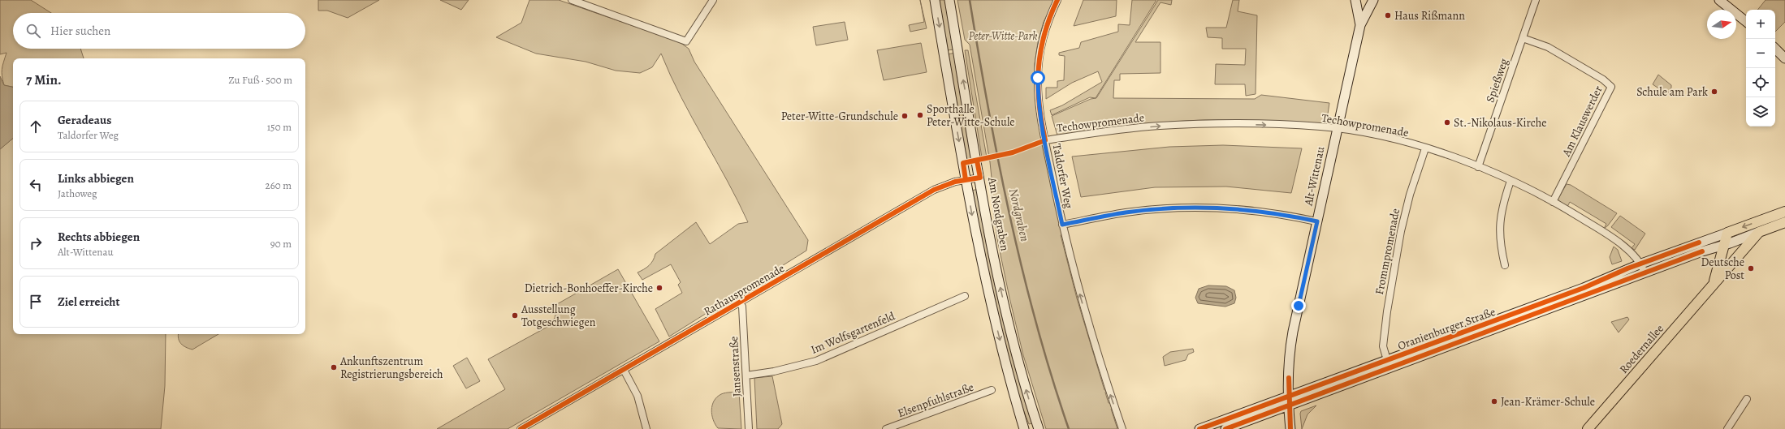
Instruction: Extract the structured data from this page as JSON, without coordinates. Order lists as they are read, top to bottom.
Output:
{
  "streets": {
    "main road": [
      "Alt-Wittenau",
      "Am Nordgraben",
      "Oranienburger Straße",
      "Roedernallee"
    ],
    "street": [
      "Spießweg",
      "Am Klauswerder",
      "Techowpromenade",
      "Taldorfer Weg",
      "Frommpromenade",
      "Rathauspromenade",
      "Im Wolfsgartenfeld",
      "Jansenstraße",
      "Elsenpfuhlstraße"
    ]
  },
  "crossings": [
    ["Spießweg", "Am Klauswerder"],
    ["Spießweg", "Techowpromenade"],
    ["Am Klauswerder", "Techowpromenade"],
    ["Techowpromenade", "Taldorfer Weg"],
    ["Techowpromenade", "Alt-Wittenau"],
    ["Techowpromenade", "Frommpromenade"],
    ["Techowpromenade", "Oranienburger Straße"],
    ["Alt-Wittenau", "Oranienburger Straße"],
    ["Am Nordgraben", "Rathauspromenade"],
    ["Frommpromenade", "Oranienburger Straße"],
    ["Rathauspromenade", "Jansenstraße"],
    ["Oranienburger Straße", "Roedernallee"],
    ["Im Wolfsgartenfeld", "Jansenstraße"]
  ],
  "one_way": ["Techowpromenade", "Taldorfer Weg"],
  "water": ["Nordgraben"],
  "parks": ["Peter-Witte-Park"],
  "places": [
    "Haus Rißmann",
    "Schule am Park",
    "Sporthalle Peter-Witte-Schule",
    "Peter-Witte-Grundschule",
    "St.-Nikolaus-Kirche",
    "Deutsche Post",
    "Dietrich-Bonhoeffer-Kirche",
    "Ausstellung Totgeschwiegen",
    "Ankunftszentrum Registrierungsbereich",
    "Jean-Krämer-Schule"
  ],
  "north": "right",
  "page": {
    "map_buttons": ["+", "−"],
    "search": "Hier suchen",
    "heading": ["7 Min.", "Zu Fuß · 500 m"],
    "list": [
      ["Geradeaus", "Taldorfer Weg", "150 m"],
      ["Links abbiegen", "Jathoweg", "260 m"],
      ["Rechts abbiegen", "Alt-Wittenau", "90 m"],
      "Ziel erreicht"
    ]
  }
}
